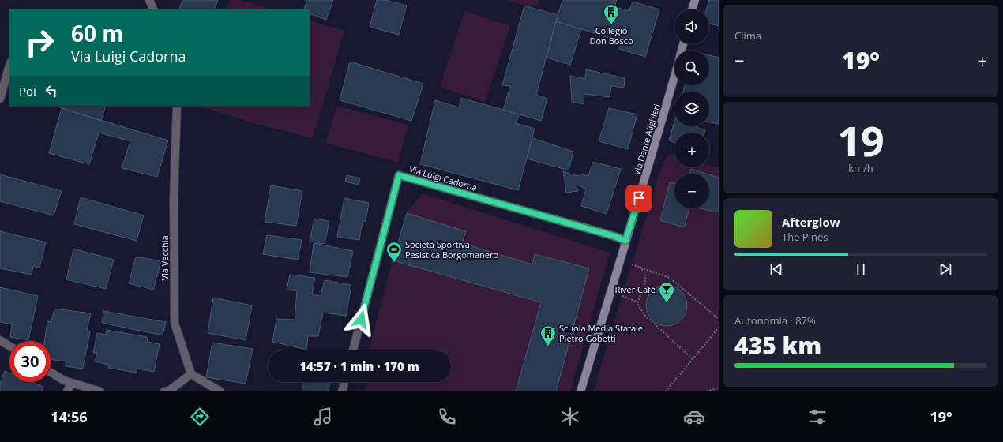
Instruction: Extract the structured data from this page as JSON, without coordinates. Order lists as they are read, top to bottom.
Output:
{
  "streets": {
    "street": ["Via Dante Alighieri", "Via Luigi Cadorna", "Via Vecchia"]
  },
  "crossings": [
    ["Via Dante Alighieri", "Via Luigi Cadorna"]
  ],
  "places": {
    "building": ["Collegio Don Bosco", "Scuola Media Statale Pietro Gobetti"],
    "sports": ["Società Sportiva Pesistica Borgomanero"],
    "bar": ["River Cafè"]
  },
  "page": {
    "tile": [
      "Clima",
      ["19", "km/h"],
      ["Autonomia · 87%", "435 km"]
    ],
    "map_buttons": ["+", "−"],
    "turn": ["60 m", "Via Luigi Cadorna"],
    "heat": ["−", "19°", "+"],
    "then": "Poi",
    "song": ["Afterglow", "The Pines"],
    "limit": "30",
    "trip": "14:57 · 1 min · 170 m",
    "tabs": ["14:56", "19°"]
  }
}
